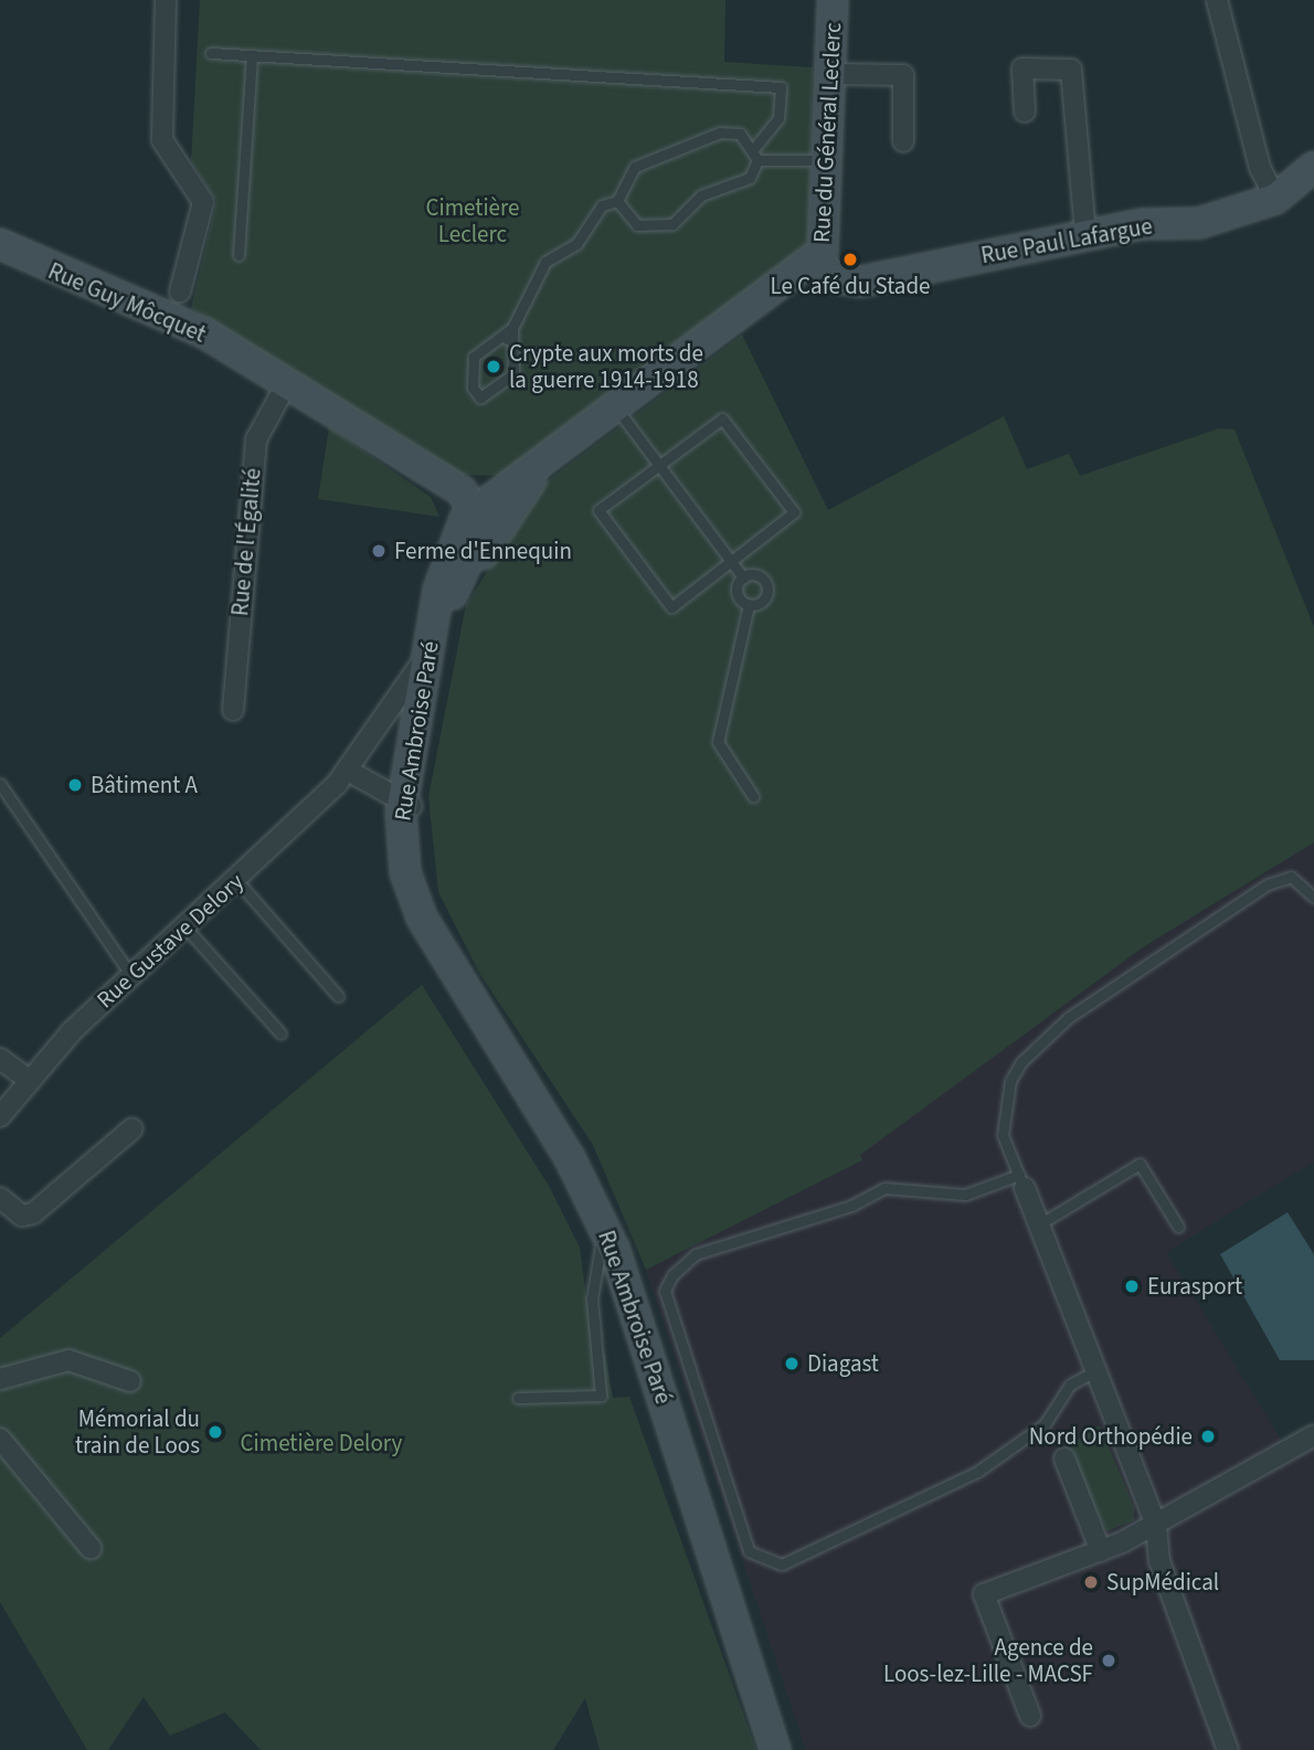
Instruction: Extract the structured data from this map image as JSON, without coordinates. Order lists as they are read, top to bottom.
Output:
{
  "streets": {
    "street": [
      "Rue du Général Leclerc",
      "Rue Paul Lafargue",
      "Rue Guy Môcquet",
      "Rue de l'Égalité",
      "Rue Ambroise Paré",
      "Rue Gustave Delory"
    ]
  },
  "crossings": [
    ["Rue du Général Leclerc", "Rue Paul Lafargue"],
    ["Rue Guy Môcquet", "Rue de l'Égalité"],
    ["Rue Guy Môcquet", "Rue Ambroise Paré"],
    ["Rue Ambroise Paré", "Rue Gustave Delory"]
  ],
  "parks": ["Cimetière Leclerc", "Cimetière Delory"],
  "places": [
    "Le Café du Stade",
    "Crypte aux morts de la guerre 1914-1918",
    "Ferme d'Ennequin",
    "Bâtiment A",
    "Eurasport",
    "Diagast",
    "Mémorial du train de Loos",
    "Nord Orthopédie",
    "SupMédical",
    "Agence de Loos-lez-Lille - MACSF"
  ]
}
